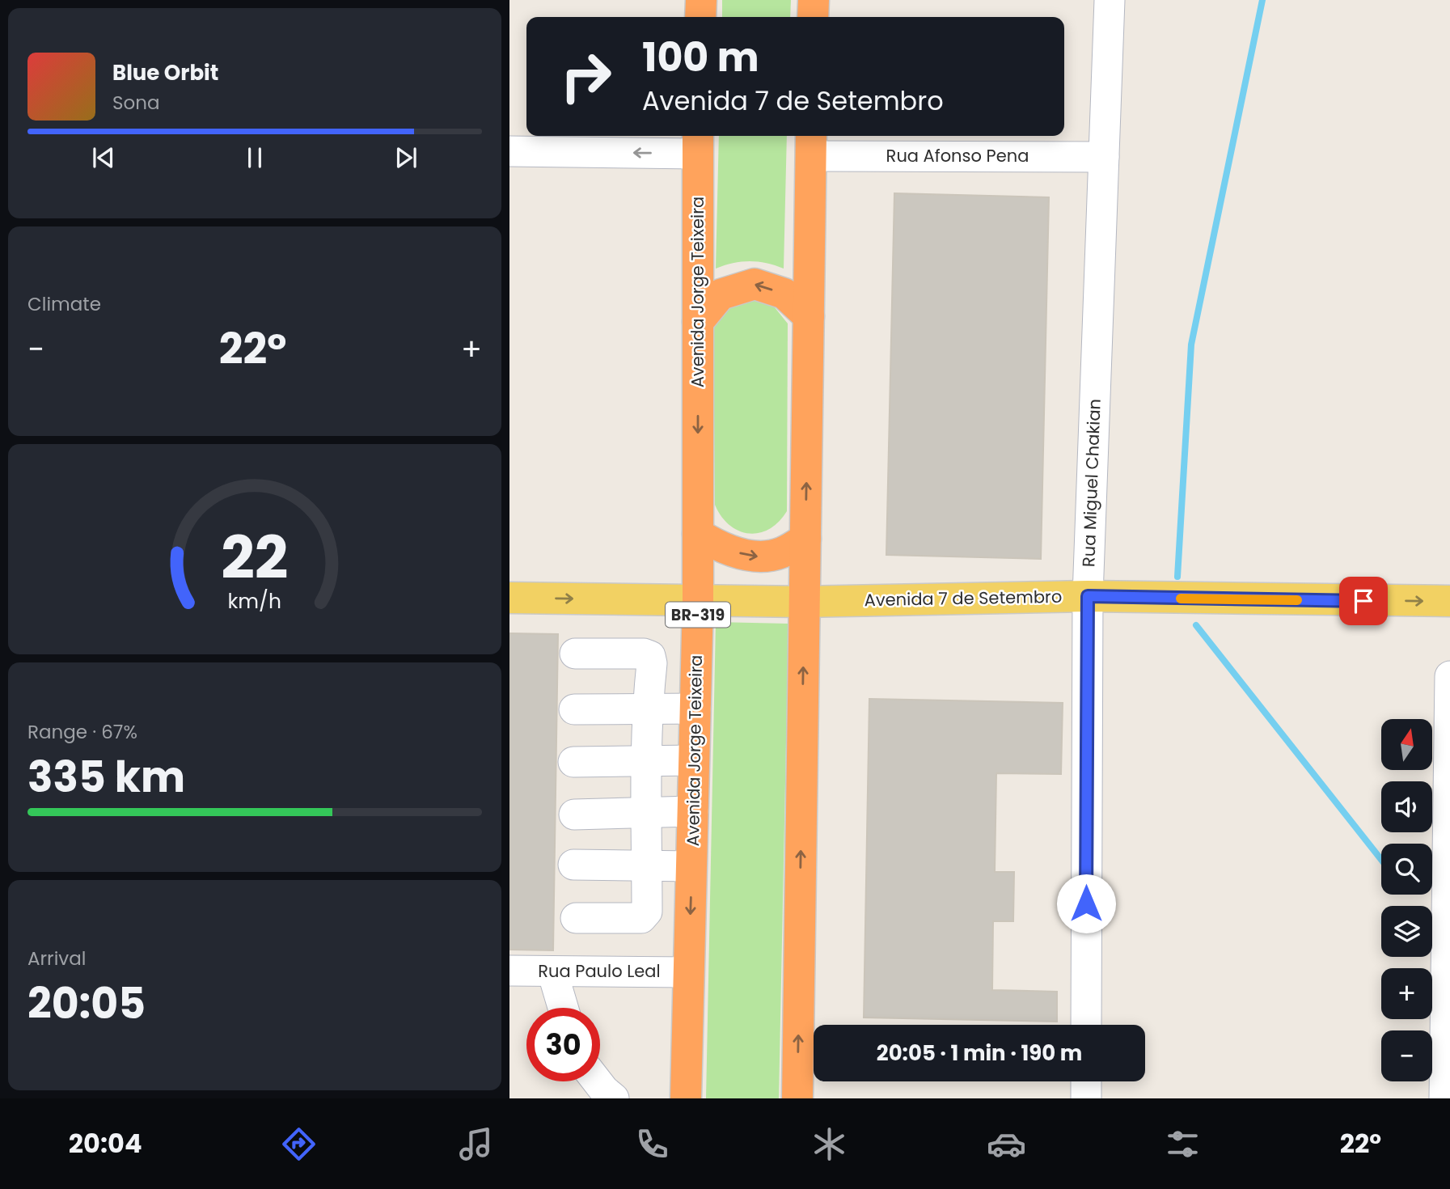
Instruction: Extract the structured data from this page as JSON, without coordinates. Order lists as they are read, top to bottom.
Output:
{
  "streets": {
    "highway": ["Avenida Jorge Teixeira", "BR-319"],
    "main road": ["Avenida 7 de Setembro"],
    "street": ["Rua Afonso Pena", "Rua Miguel Chakian", "Rua Paulo Leal"]
  },
  "crossings": [
    ["Rua Afonso Pena", "Rua Miguel Chakian"],
    ["Avenida Jorge Teixeira", "Avenida 7 de Setembro"],
    ["Avenida Jorge Teixeira", "Rua Paulo Leal"],
    ["Rua Miguel Chakian", "Avenida 7 de Setembro"]
  ],
  "one_way": ["Avenida 7 de Setembro"],
  "north": "top",
  "page": {
    "turn": ["100 m", "Avenida 7 de Setembro"],
    "song": ["Blue Orbit", "Sona"],
    "tile": [
      "Climate",
      ["Range · 67%", "335 km"],
      ["Arrival", "20:05"]
    ],
    "heat": ["−", "22°", "+"],
    "map_buttons": ["+", "−"],
    "limit": "30",
    "trip": "20:05 · 1 min · 190 m",
    "tabs": ["20:04", "22°"],
    "gauge": ["22", "km/h"]
  }
}
